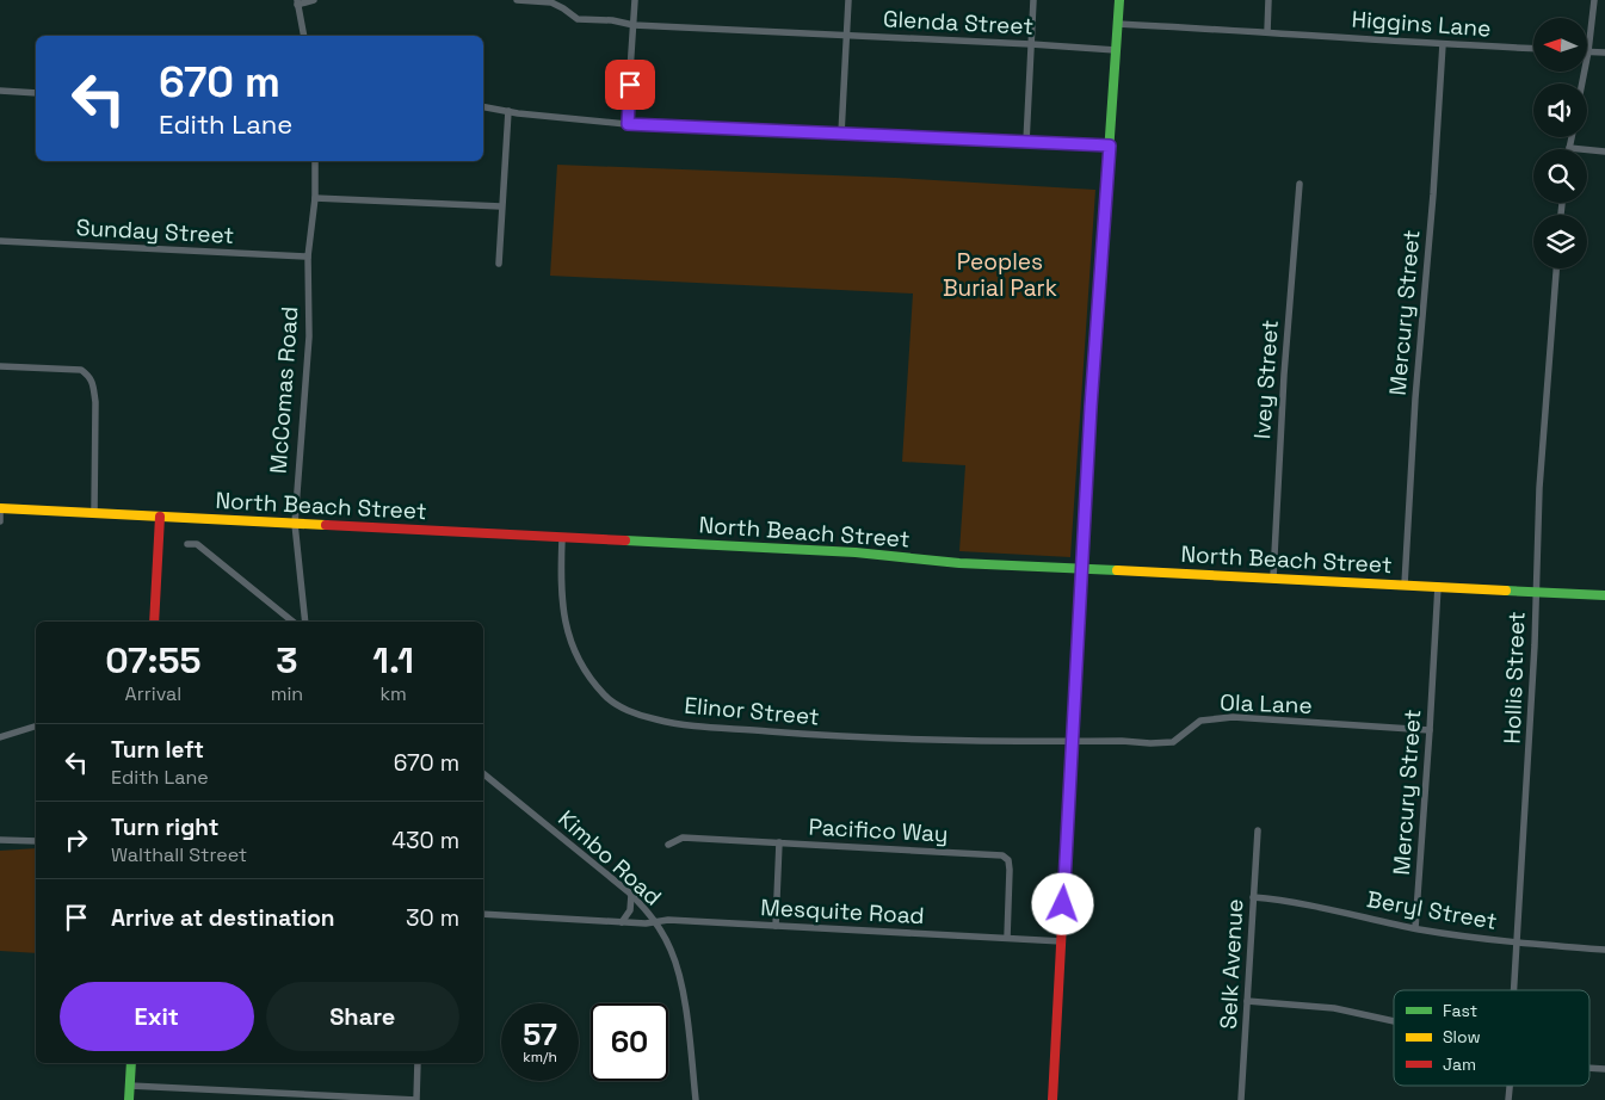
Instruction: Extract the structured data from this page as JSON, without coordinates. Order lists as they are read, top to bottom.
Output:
{
  "streets": {
    "main road": ["North Beach Street"],
    "street": [
      "Glenda Street",
      "Higgins Lane",
      "Sunday Street",
      "Mercury Street",
      "Ivey Street",
      "McComas Road",
      "Hollis Street",
      "Ola Lane",
      "Elinor Street",
      "Pacifico Way",
      "Kimbo Road",
      "Beryl Street",
      "Mesquite Road",
      "Selk Avenue"
    ]
  },
  "crossings": [
    ["Higgins Lane", "Mercury Street"],
    ["Sunday Street", "McComas Road"],
    ["Mercury Street", "North Beach Street"],
    ["Mercury Street", "Ola Lane"],
    ["Mercury Street", "Beryl Street"],
    ["Ivey Street", "North Beach Street"],
    ["McComas Road", "North Beach Street"],
    ["North Beach Street", "Hollis Street"],
    ["North Beach Street", "Elinor Street"],
    ["Hollis Street", "Beryl Street"],
    ["Ola Lane", "Elinor Street"],
    ["Pacifico Way", "Mesquite Road"],
    ["Kimbo Road", "Mesquite Road"],
    ["Beryl Street", "Selk Avenue"]
  ],
  "parks": ["Peoples Burial Park"],
  "legend": ["Fast", "Slow", "Jam"],
  "north": "left",
  "page": {
    "turn": ["670 m", "Edith Lane"],
    "eta": [
      "07:55",
      "Arrival",
      "3",
      "min",
      "1.1",
      "km"
    ],
    "list": [
      {
        "name": "Turn left",
        "note": "Edith Lane",
        "value": "670 m"
      },
      {
        "name": "Turn right",
        "note": "Walthall Street",
        "value": "430 m"
      },
      {
        "name": "Arrive at destination",
        "value": "30 m"
      }
    ],
    "buttons": ["Exit", "Share"],
    "speed": "57 km/h",
    "limit": "60"
  }
}
